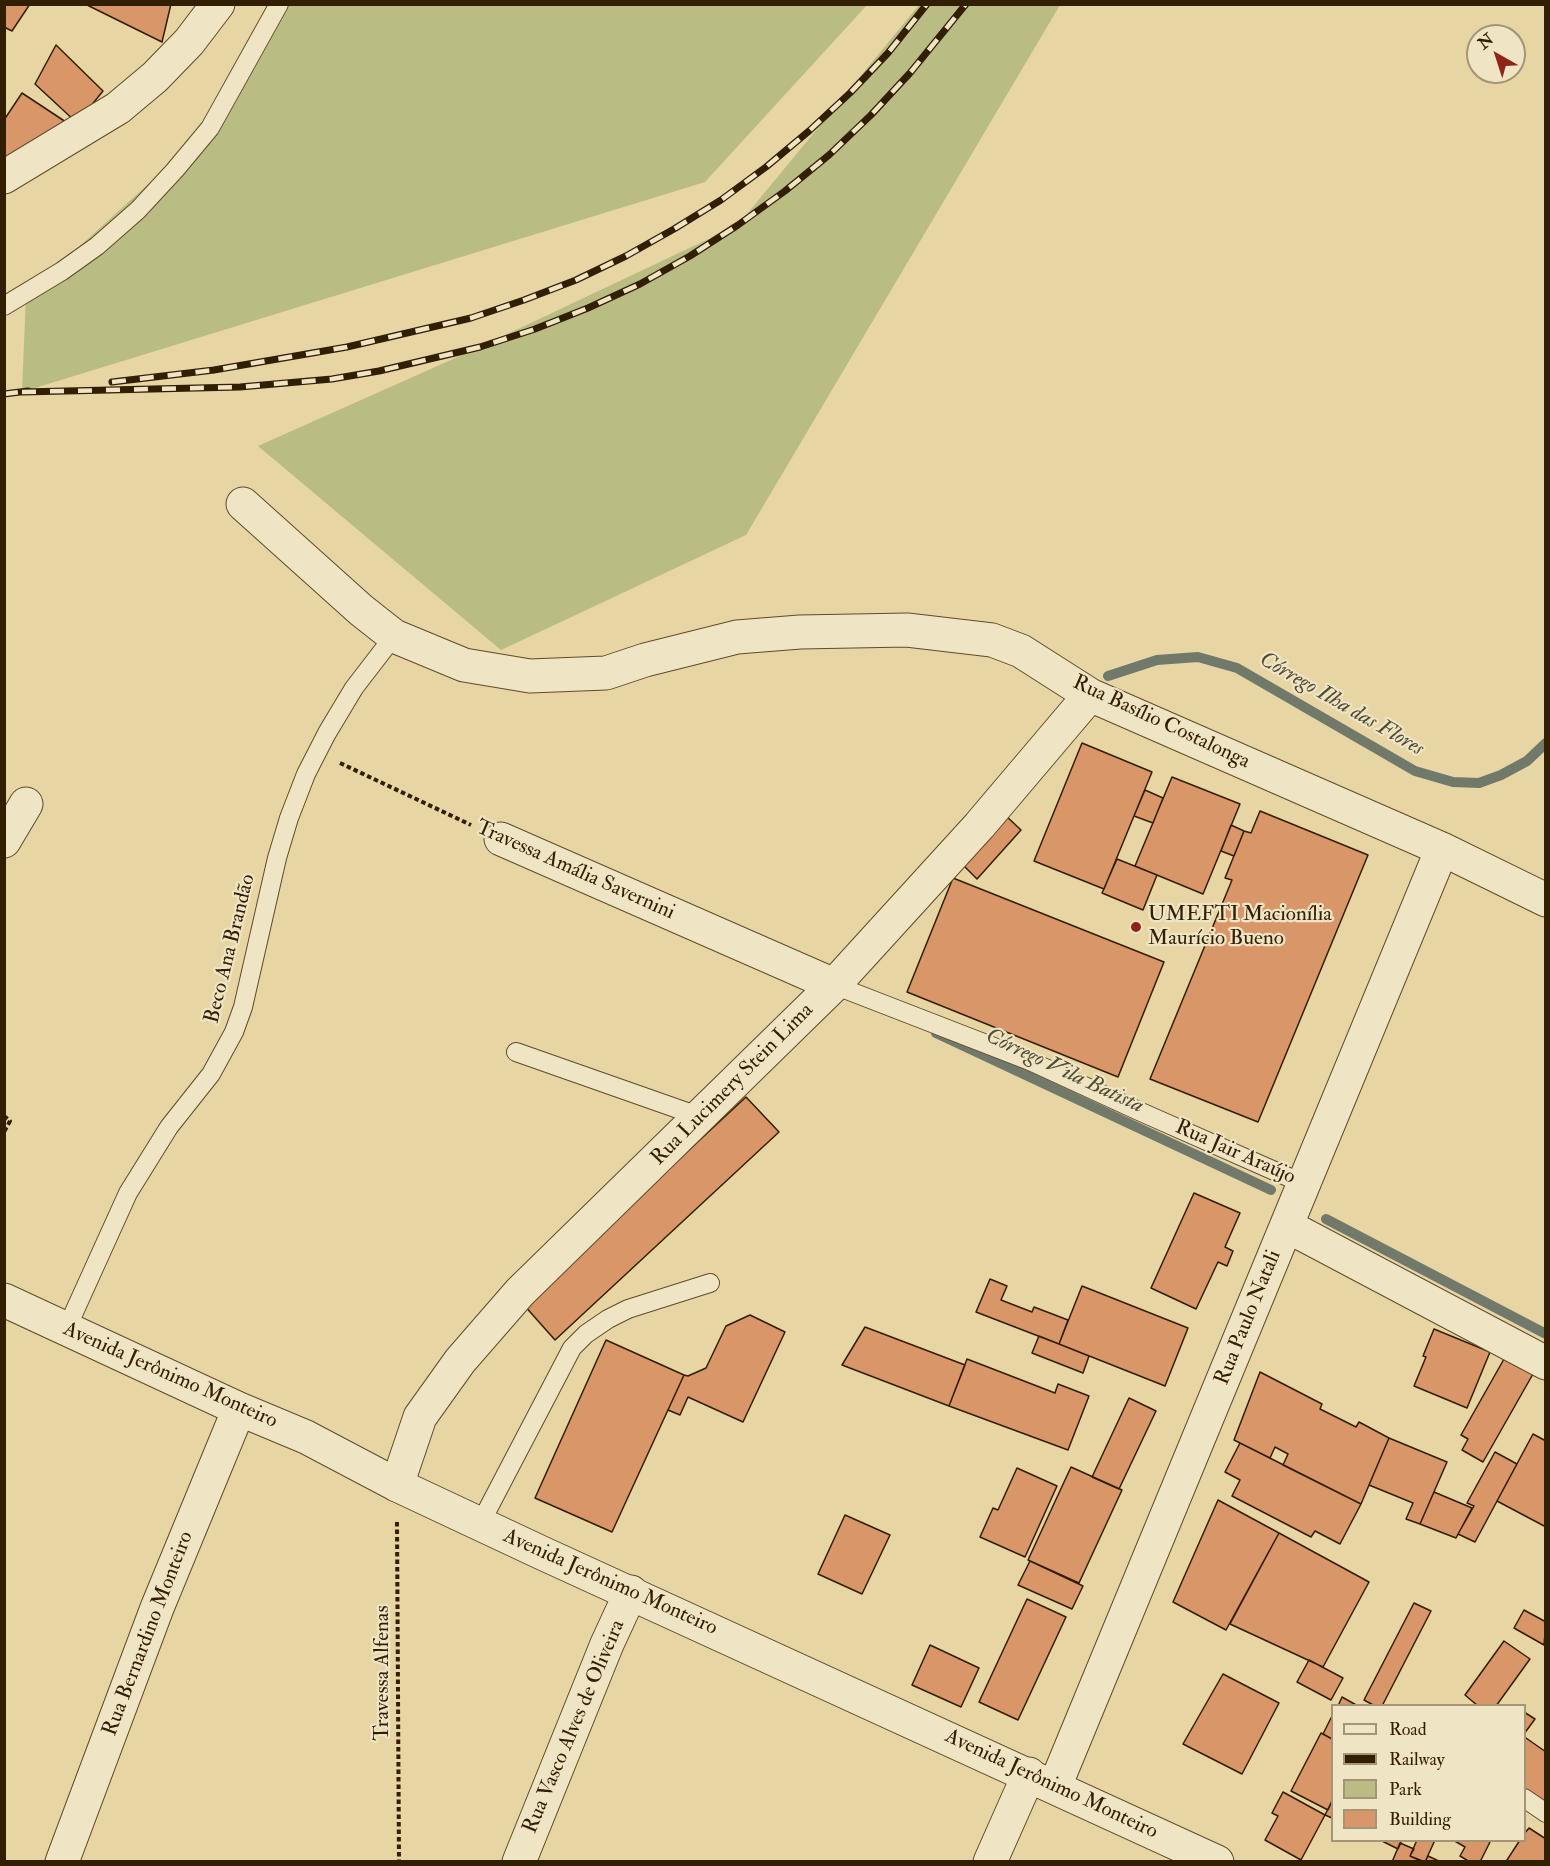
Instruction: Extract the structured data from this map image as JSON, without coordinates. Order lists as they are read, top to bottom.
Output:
{
  "streets": {
    "street": [
      "Rua Basílio Costalonga",
      "Travessa Amália Savernini",
      "Rua Lucimery Stein Lima",
      "Rua Paulo Natali",
      "Avenida Jerônimo Monteiro",
      "Rua Bernardino Monteiro",
      "Rua Vasco Alves de Oliveira"
    ],
    "lane": ["Beco Ana Brandão", "Rua Jair Araújo"],
    "path": ["Travessa Alfenas"]
  },
  "crossings": [
    ["Rua Basílio Costalonga", "Beco Ana Brandão"],
    ["Rua Basílio Costalonga", "Rua Lucimery Stein Lima"],
    ["Rua Basílio Costalonga", "Rua Paulo Natali"],
    ["Travessa Amália Savernini", "Beco Ana Brandão"],
    ["Travessa Amália Savernini", "Rua Lucimery Stein Lima"],
    ["Travessa Amália Savernini", "Rua Jair Araújo"],
    ["Beco Ana Brandão", "Avenida Jerônimo Monteiro"],
    ["Rua Lucimery Stein Lima", "Rua Jair Araújo"],
    ["Rua Lucimery Stein Lima", "Avenida Jerônimo Monteiro"],
    ["Rua Lucimery Stein Lima", "Travessa Alfenas"],
    ["Rua Jair Araújo", "Rua Paulo Natali"],
    ["Rua Paulo Natali", "Avenida Jerônimo Monteiro"],
    ["Avenida Jerônimo Monteiro", "Rua Bernardino Monteiro"],
    ["Avenida Jerônimo Monteiro", "Travessa Alfenas"],
    ["Avenida Jerônimo Monteiro", "Rua Vasco Alves de Oliveira"]
  ],
  "water": ["Córrego Ilha das Flores", "Córrego Vila Batista"],
  "places": ["UMEFTI Macionília Maurício Bueno"],
  "legend": [
    "Road",
    "Railway",
    "Park",
    "Building"
  ],
  "north": "top left"
}
